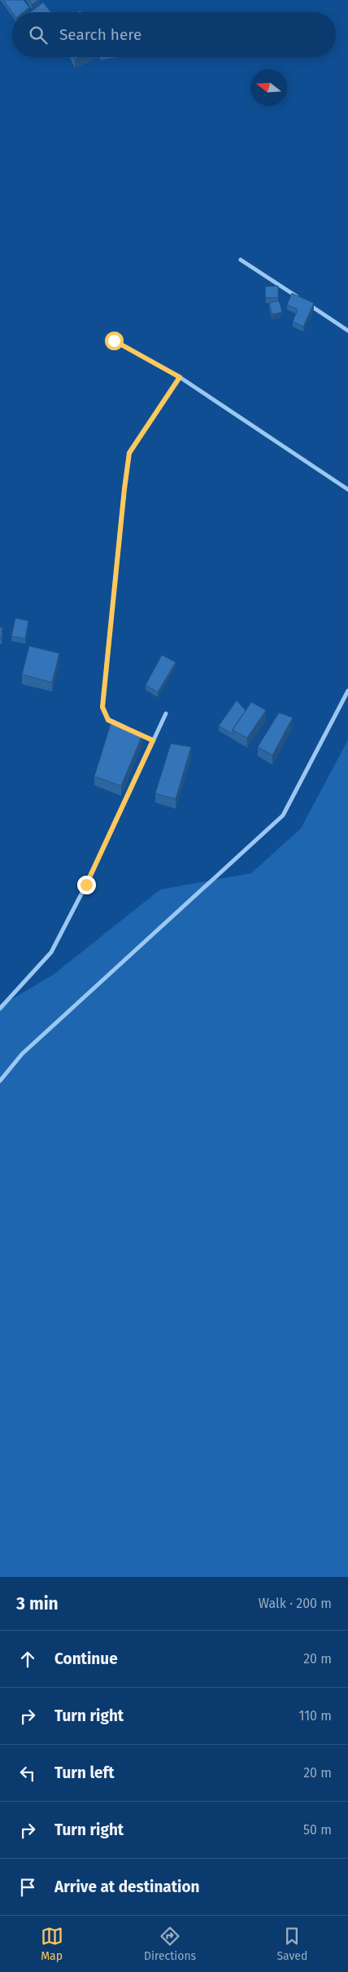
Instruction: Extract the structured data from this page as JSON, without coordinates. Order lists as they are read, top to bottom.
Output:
{
  "north": "left",
  "page": {
    "search": "Search here",
    "heading": ["3 min", "Walk · 200 m"],
    "list": [
      ["Continue", "20 m"],
      ["Turn right", "110 m"],
      ["Turn left", "20 m"],
      ["Turn right", "50 m"],
      "Arrive at destination"
    ],
    "nav": ["Map", "Directions", "Saved"]
  }
}
